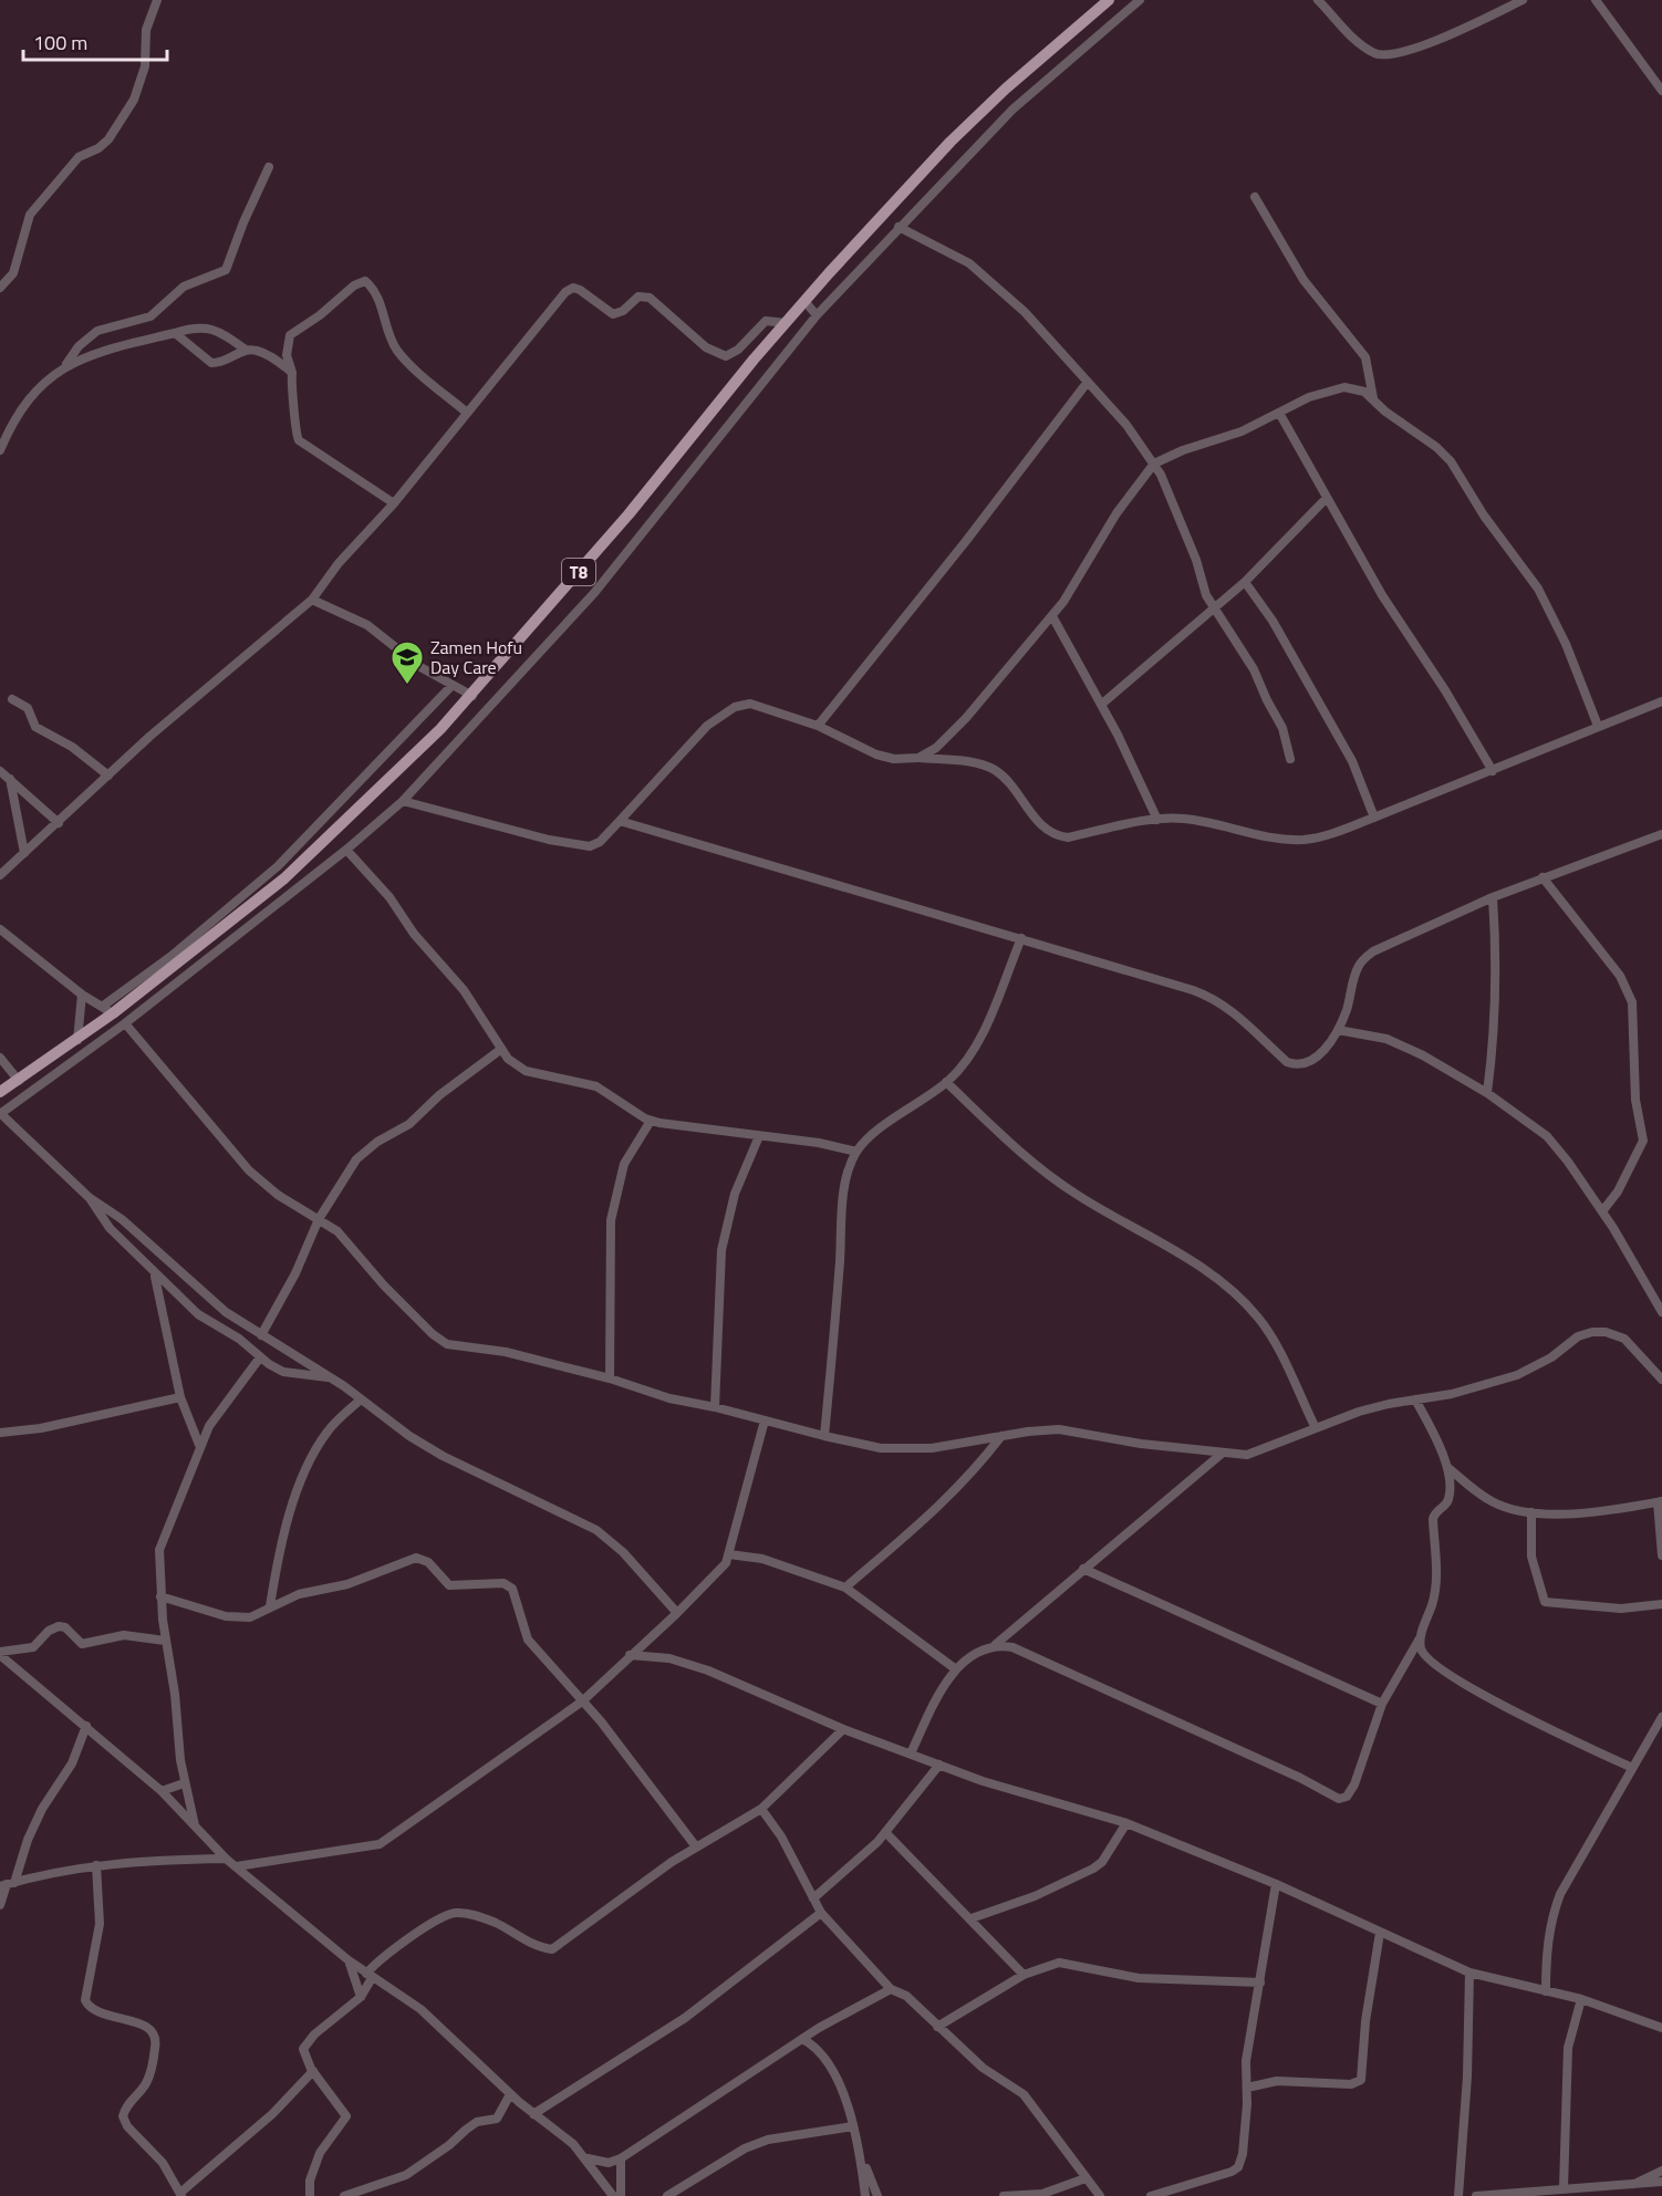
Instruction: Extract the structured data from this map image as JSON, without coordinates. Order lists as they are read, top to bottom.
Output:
{
  "streets": {
    "main road": ["T8"]
  },
  "places": {
    "school or university": ["Zamen Hofu Day Care"]
  },
  "scale_bar": "100 m"
}
